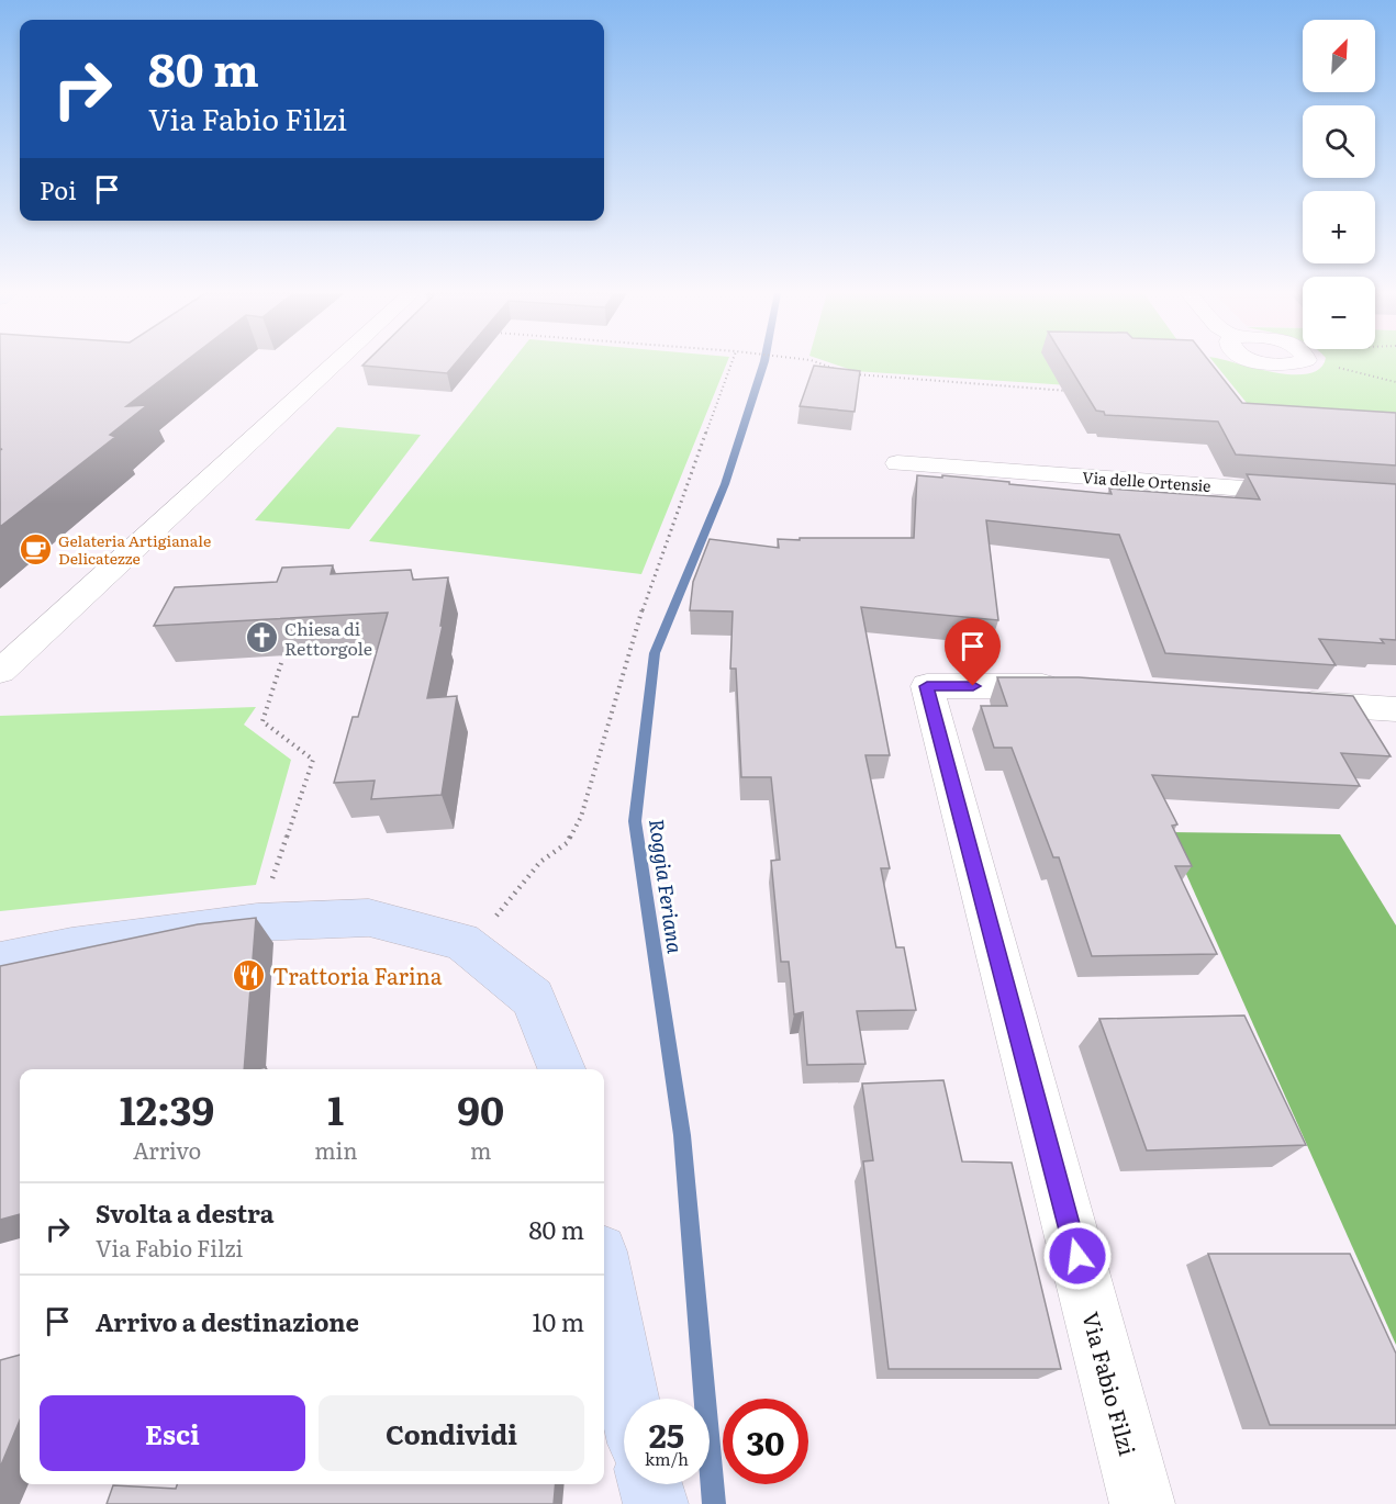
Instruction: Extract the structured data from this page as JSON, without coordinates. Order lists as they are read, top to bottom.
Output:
{
  "streets": {
    "street": ["Via delle Ortensie", "Via Fabio Filzi"]
  },
  "water": ["Roggia Feriana"],
  "places": {
    "cafe": ["Gelateria Artigianale Delicatezze"],
    "church": ["Chiesa di Rettorgole"],
    "restaurant": ["Trattoria Farina"]
  },
  "north": "top right",
  "page": {
    "map_buttons": ["+", "−"],
    "turn": ["80 m", "Via Fabio Filzi"],
    "then": "Poi",
    "eta": [
      "12:39",
      "Arrivo",
      "1",
      "min",
      "90",
      "m"
    ],
    "list": [
      {
        "name": "Svolta a destra",
        "note": "Via Fabio Filzi",
        "value": "80 m"
      },
      {
        "name": "Arrivo a destinazione",
        "value": "10 m"
      }
    ],
    "buttons": ["Esci", "Condividi"],
    "speed": "25 km/h",
    "limit": "30"
  }
}
